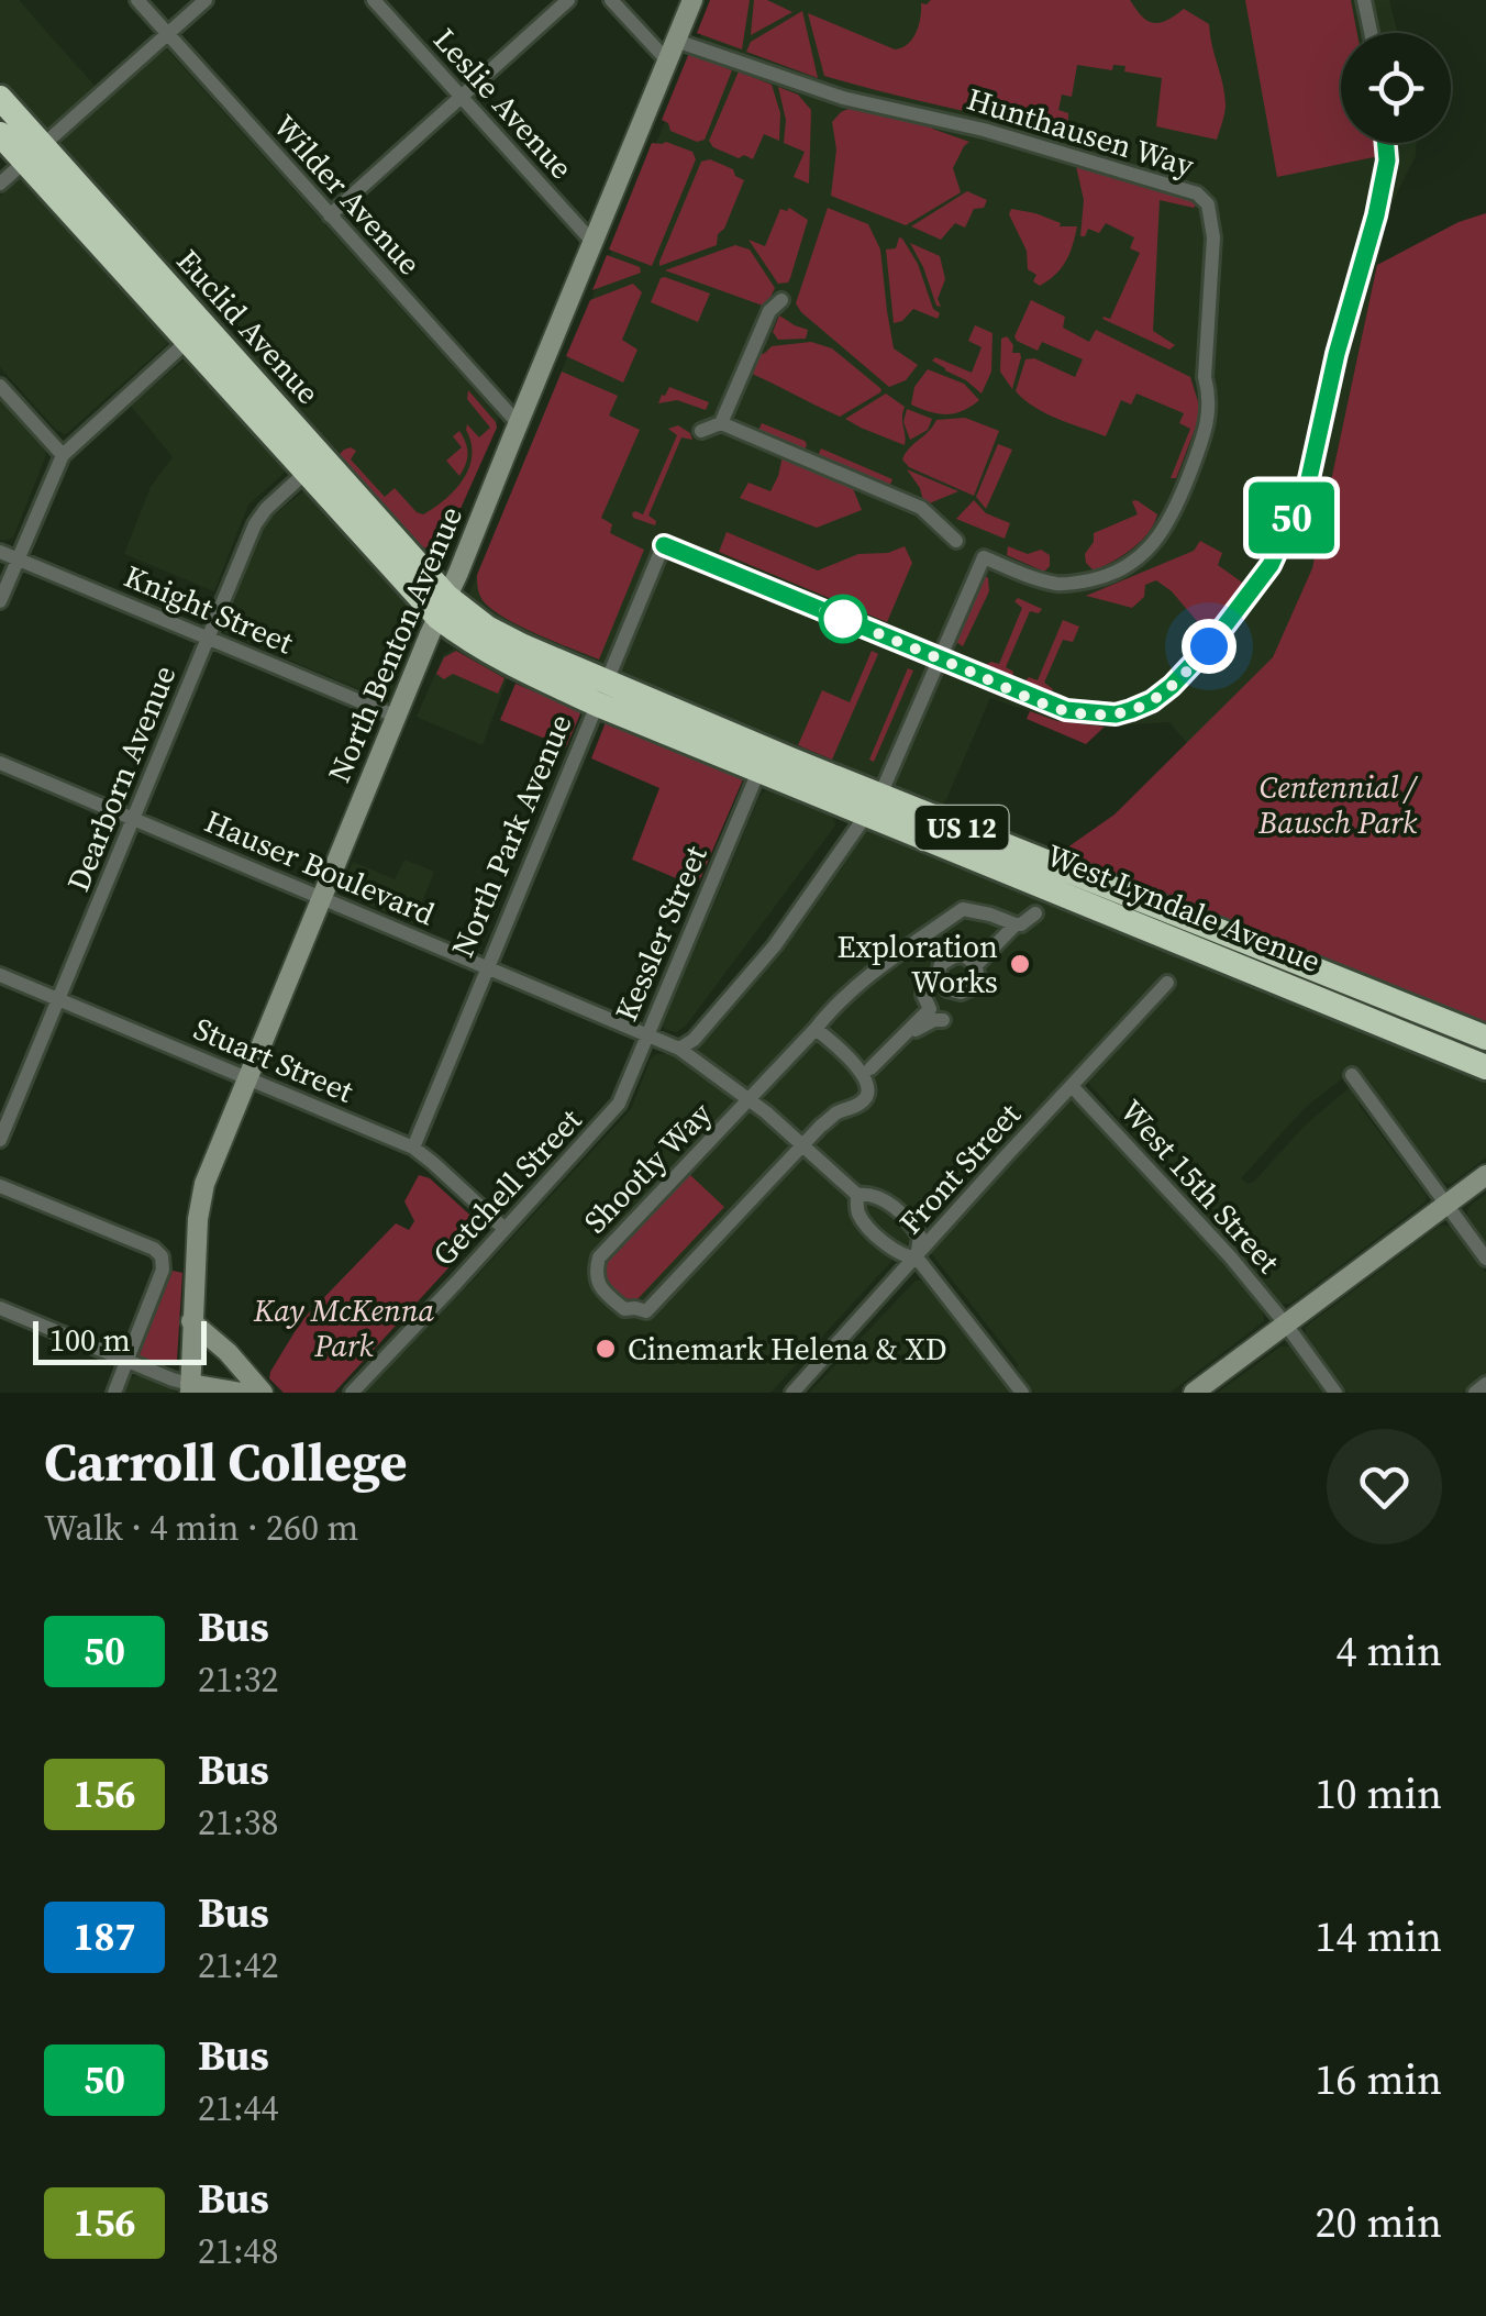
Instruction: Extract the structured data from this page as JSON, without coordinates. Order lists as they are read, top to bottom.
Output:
{
  "streets": {
    "highway": ["Euclid Avenue", "US 12", "West Lyndale Avenue"],
    "main road": ["North Benton Avenue"],
    "street": [
      "Leslie Avenue",
      "Hunthausen Way",
      "Wilder Avenue",
      "Knight Street",
      "Dearborn Avenue",
      "North Park Avenue",
      "Hauser Boulevard",
      "Kessler Street",
      "Stuart Street",
      "Shootly Way",
      "Front Street",
      "West 15th Street",
      "Getchell Street"
    ]
  },
  "crossings": [
    ["Leslie Avenue", "North Benton Avenue"],
    ["Hunthausen Way", "North Benton Avenue"],
    ["Hunthausen Way", "North Park Avenue"],
    ["Hunthausen Way", "West Lyndale Avenue"],
    ["Wilder Avenue", "North Benton Avenue"],
    ["Euclid Avenue", "North Benton Avenue"],
    ["Euclid Avenue", "Dearborn Avenue"],
    ["Euclid Avenue", "West Lyndale Avenue"],
    ["Knight Street", "North Benton Avenue"],
    ["Knight Street", "Dearborn Avenue"],
    ["North Benton Avenue", "Hauser Boulevard"],
    ["North Benton Avenue", "West Lyndale Avenue"],
    ["North Benton Avenue", "Stuart Street"],
    ["Dearborn Avenue", "Hauser Boulevard"],
    ["Dearborn Avenue", "Stuart Street"],
    ["North Park Avenue", "Hauser Boulevard"],
    ["North Park Avenue", "West Lyndale Avenue"],
    ["North Park Avenue", "Stuart Street"],
    ["Hauser Boulevard", "Kessler Street"],
    ["Hauser Boulevard", "Shootly Way"],
    ["West Lyndale Avenue", "Kessler Street"],
    ["Kessler Street", "Getchell Street"],
    ["Stuart Street", "Getchell Street"],
    ["Front Street", "West 15th Street"]
  ],
  "parks": ["Centennial / Bausch Park", "Kay McKenna Park"],
  "places": ["Exploration Works", "Cinemark Helena & XD"],
  "lines": ["bus line 50"],
  "scale_bar": "100 m",
  "page": {
    "on_map": "50",
    "scale": "100 m",
    "heading": ["Carroll College", "Walk · 4 min · 260 m"],
    "list": [
      {
        "mark": "50",
        "name": "Bus",
        "note": "21:32",
        "value": "4 min"
      },
      {
        "mark": "156",
        "name": "Bus",
        "note": "21:38",
        "value": "10 min"
      },
      {
        "mark": "187",
        "name": "Bus",
        "note": "21:42",
        "value": "14 min"
      },
      {
        "mark": "50",
        "name": "Bus",
        "note": "21:44",
        "value": "16 min"
      },
      {
        "mark": "156",
        "name": "Bus",
        "note": "21:48",
        "value": "20 min"
      }
    ]
  }
}
